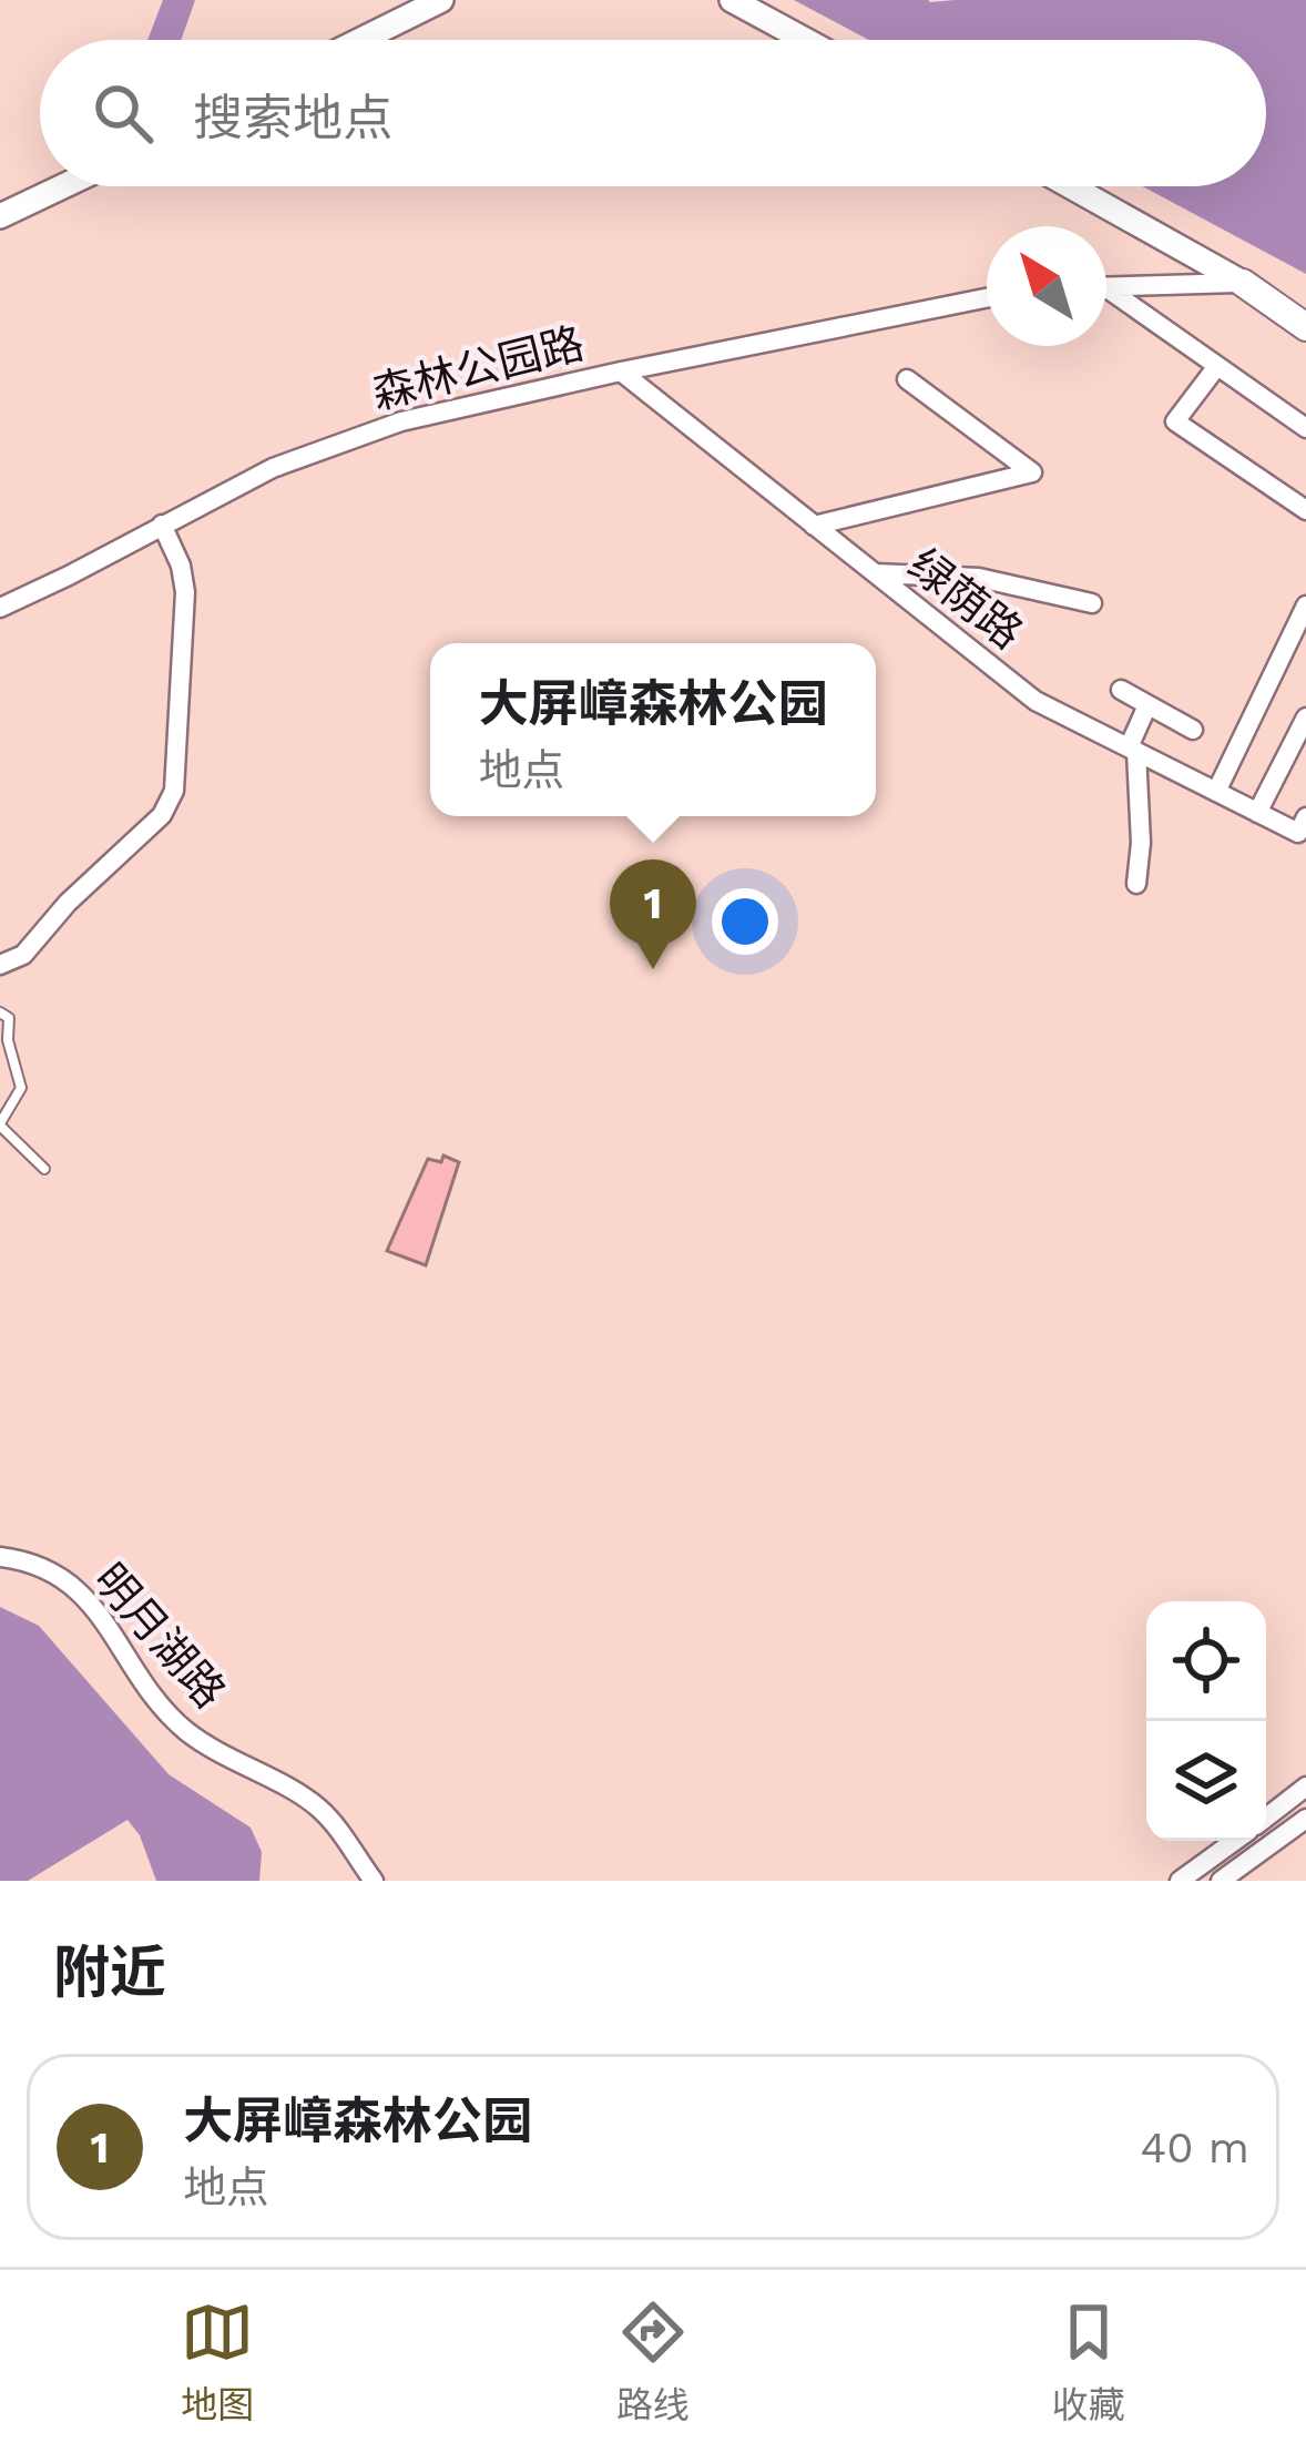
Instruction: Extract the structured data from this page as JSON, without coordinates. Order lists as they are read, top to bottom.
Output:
{
  "streets": {
    "street": ["森林公园路", "绿荫路", "明月湖路"]
  },
  "crossings": [
    ["森林公园路", "绿荫路"]
  ],
  "north": "top left",
  "page": {
    "search": "搜索地点",
    "popup": ["大屏嶂森林公园", "地点"],
    "pins": "1",
    "heading": "附近",
    "list": [
      {
        "mark": "1",
        "name": "大屏嶂森林公园",
        "note": "地点",
        "value": "40 m"
      }
    ],
    "nav": ["地图", "路线", "收藏"]
  }
}
